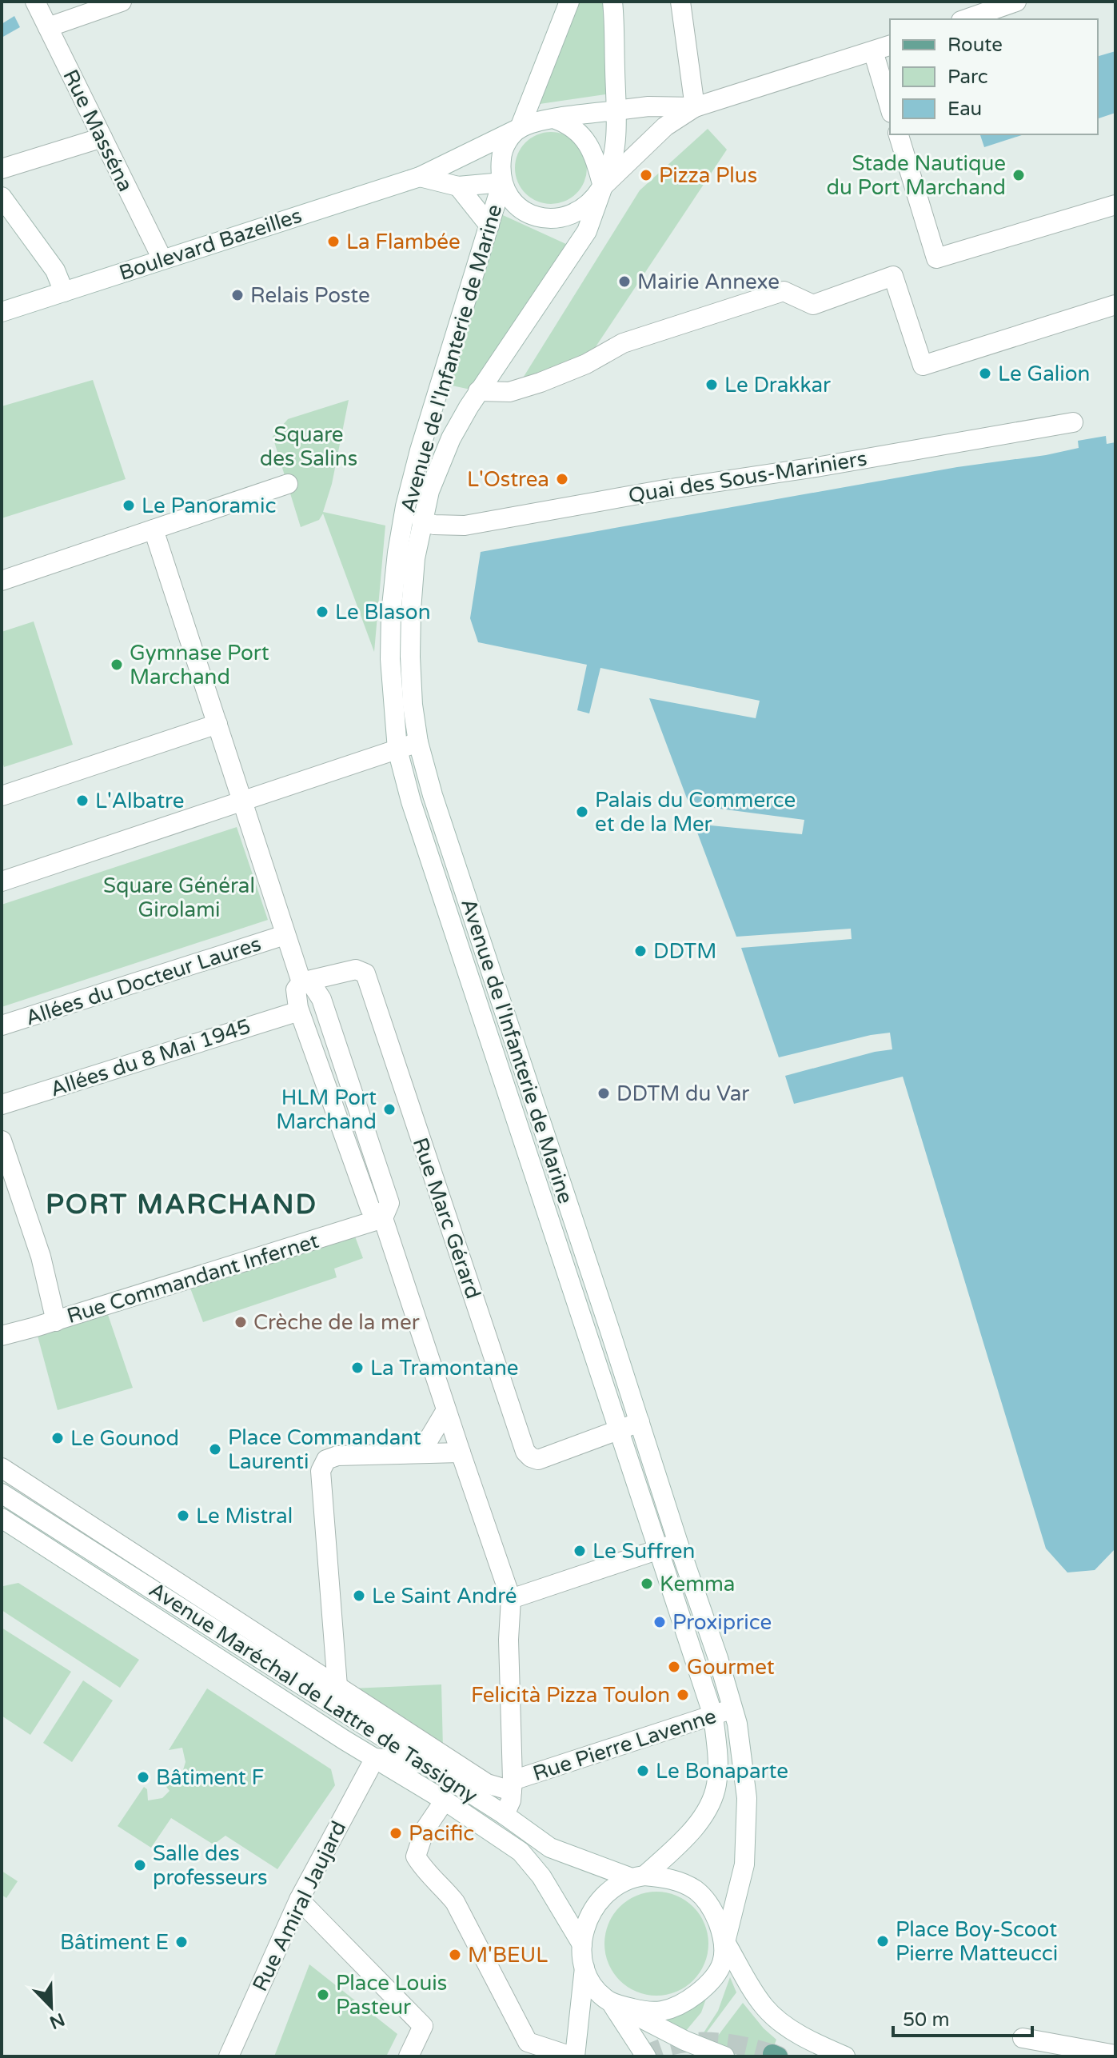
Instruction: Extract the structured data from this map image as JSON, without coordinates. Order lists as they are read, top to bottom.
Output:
{
  "streets": {
    "street": [
      "Rue Masséna",
      "Boulevard Bazeilles",
      "Avenue de l'Infanterie de Marine",
      "Quai des Sous-Mariniers",
      "Allées du Docteur Laures",
      "Allées du 8 Mai 1945",
      "Rue Marc Gérard",
      "Rue Commandant Infernet",
      "Avenue Maréchal de Lattre de Tassigny",
      "Rue Pierre Lavenne",
      "Rue Amiral Jaujard"
    ]
  },
  "crossings": [
    ["Rue Masséna", "Boulevard Bazeilles"],
    ["Boulevard Bazeilles", "Avenue de l'Infanterie de Marine"],
    ["Avenue de l'Infanterie de Marine", "Quai des Sous-Mariniers"],
    ["Avenue de l'Infanterie de Marine", "Rue Marc Gérard"],
    ["Avenue de l'Infanterie de Marine", "Avenue Maréchal de Lattre de Tassigny"],
    ["Avenue de l'Infanterie de Marine", "Rue Pierre Lavenne"],
    ["Avenue Maréchal de Lattre de Tassigny", "Rue Pierre Lavenne"],
    ["Avenue Maréchal de Lattre de Tassigny", "Rue Amiral Jaujard"]
  ],
  "districts": ["PORT MARCHAND"],
  "parks": ["Square des Salins", "Square Général Girolami"],
  "places": [
    "Pizza Plus",
    "Stade Nautique du Port Marchand",
    "La Flambée",
    "Mairie Annexe",
    "Relais Poste",
    "Le Galion",
    "Le Drakkar",
    "L'Ostrea",
    "Le Panoramic",
    "Le Blason",
    "Gymnase Port Marchand",
    "L'Albatre",
    "Palais du Commerce et de la Mer",
    "DDTM",
    "DDTM du Var",
    "HLM Port Marchand",
    "Crèche de la mer",
    "La Tramontane",
    "Le Gounod",
    "Place Commandant Laurenti",
    "Le Mistral",
    "Le Suffren",
    "Kemma",
    "Le Saint André",
    "Proxiprice",
    "Gourmet",
    "Felicità Pizza Toulon",
    "Le Bonaparte",
    "Bâtiment F",
    "Pacific",
    "Salle des professeurs",
    "Place Boy-Scoot Pierre Matteucci",
    "Bâtiment E",
    "M'BEUL",
    "Place Louis Pasteur"
  ],
  "legend": ["Route", "Parc", "Eau"],
  "scale_bar": "50 m",
  "north": "bottom right"
}
